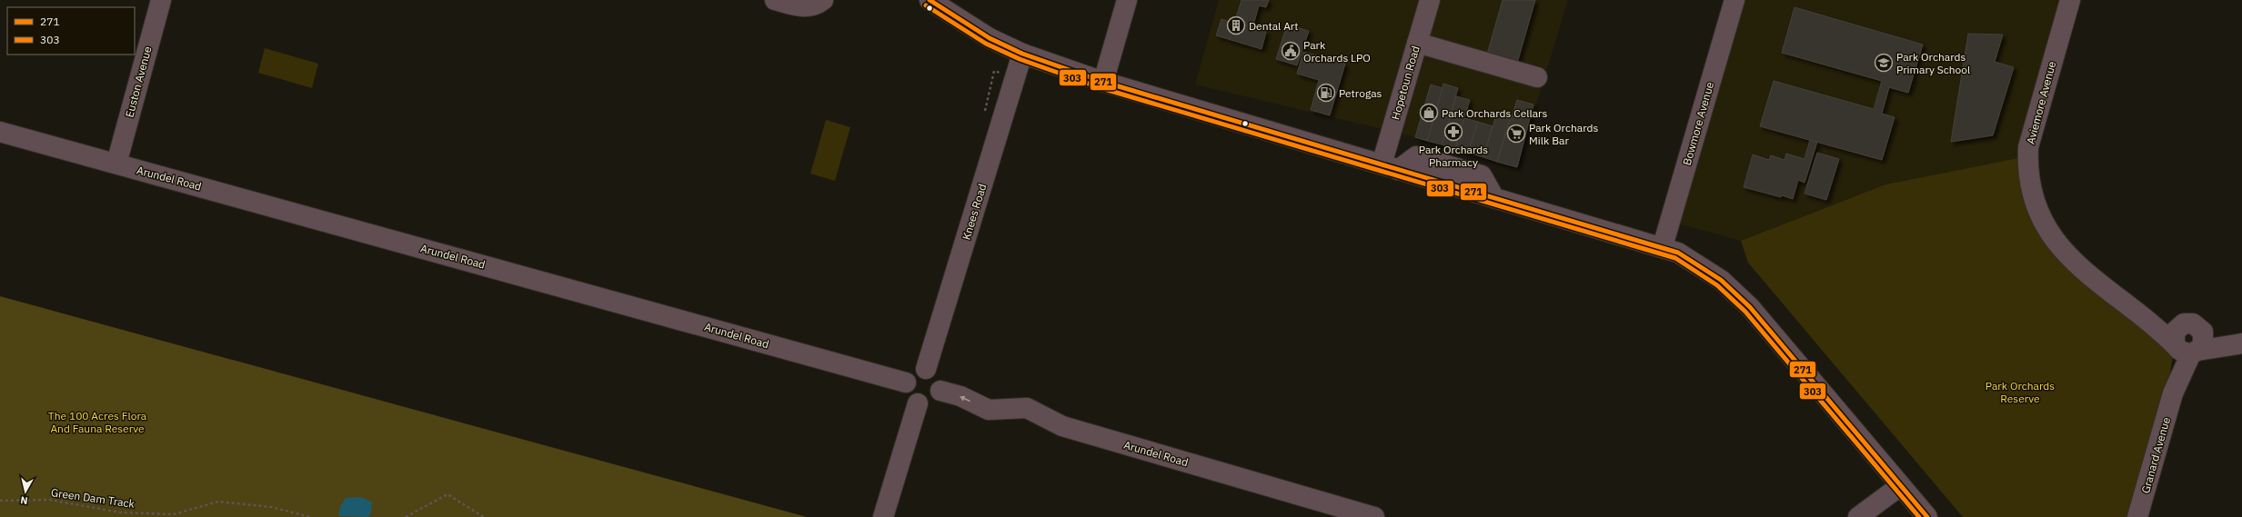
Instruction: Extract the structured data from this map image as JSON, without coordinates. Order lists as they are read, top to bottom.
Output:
{
  "streets": {
    "street": [
      "Euston Avenue",
      "Hopetoun Road",
      "Aviemore Avenue",
      "Bowmore Avenue",
      "Arundel Road",
      "Knees Road",
      "Granard Avenue"
    ],
    "path": ["Green Dam Track"]
  },
  "crossings": [
    ["Euston Avenue", "Arundel Road"],
    ["Aviemore Avenue", "Granard Avenue"],
    ["Arundel Road", "Knees Road"]
  ],
  "parks": ["Park Orchards Reserve", "The 100 Acres Flora And Fauna Reserve"],
  "places": {
    "building": ["Dental Art"],
    "public building": ["Park Orchards LPO"],
    "school or university": ["Park Orchards Primary School"],
    "fuel station": ["Petrogas"],
    "shop": ["Park Orchards Cellars"],
    "pharmacy": ["Park Orchards Pharmacy"],
    "supermarket": ["Park Orchards Milk Bar"]
  },
  "lines": ["transit line 271", "transit line 303"],
  "legend": ["271", "303"],
  "north": "bottom"
}
